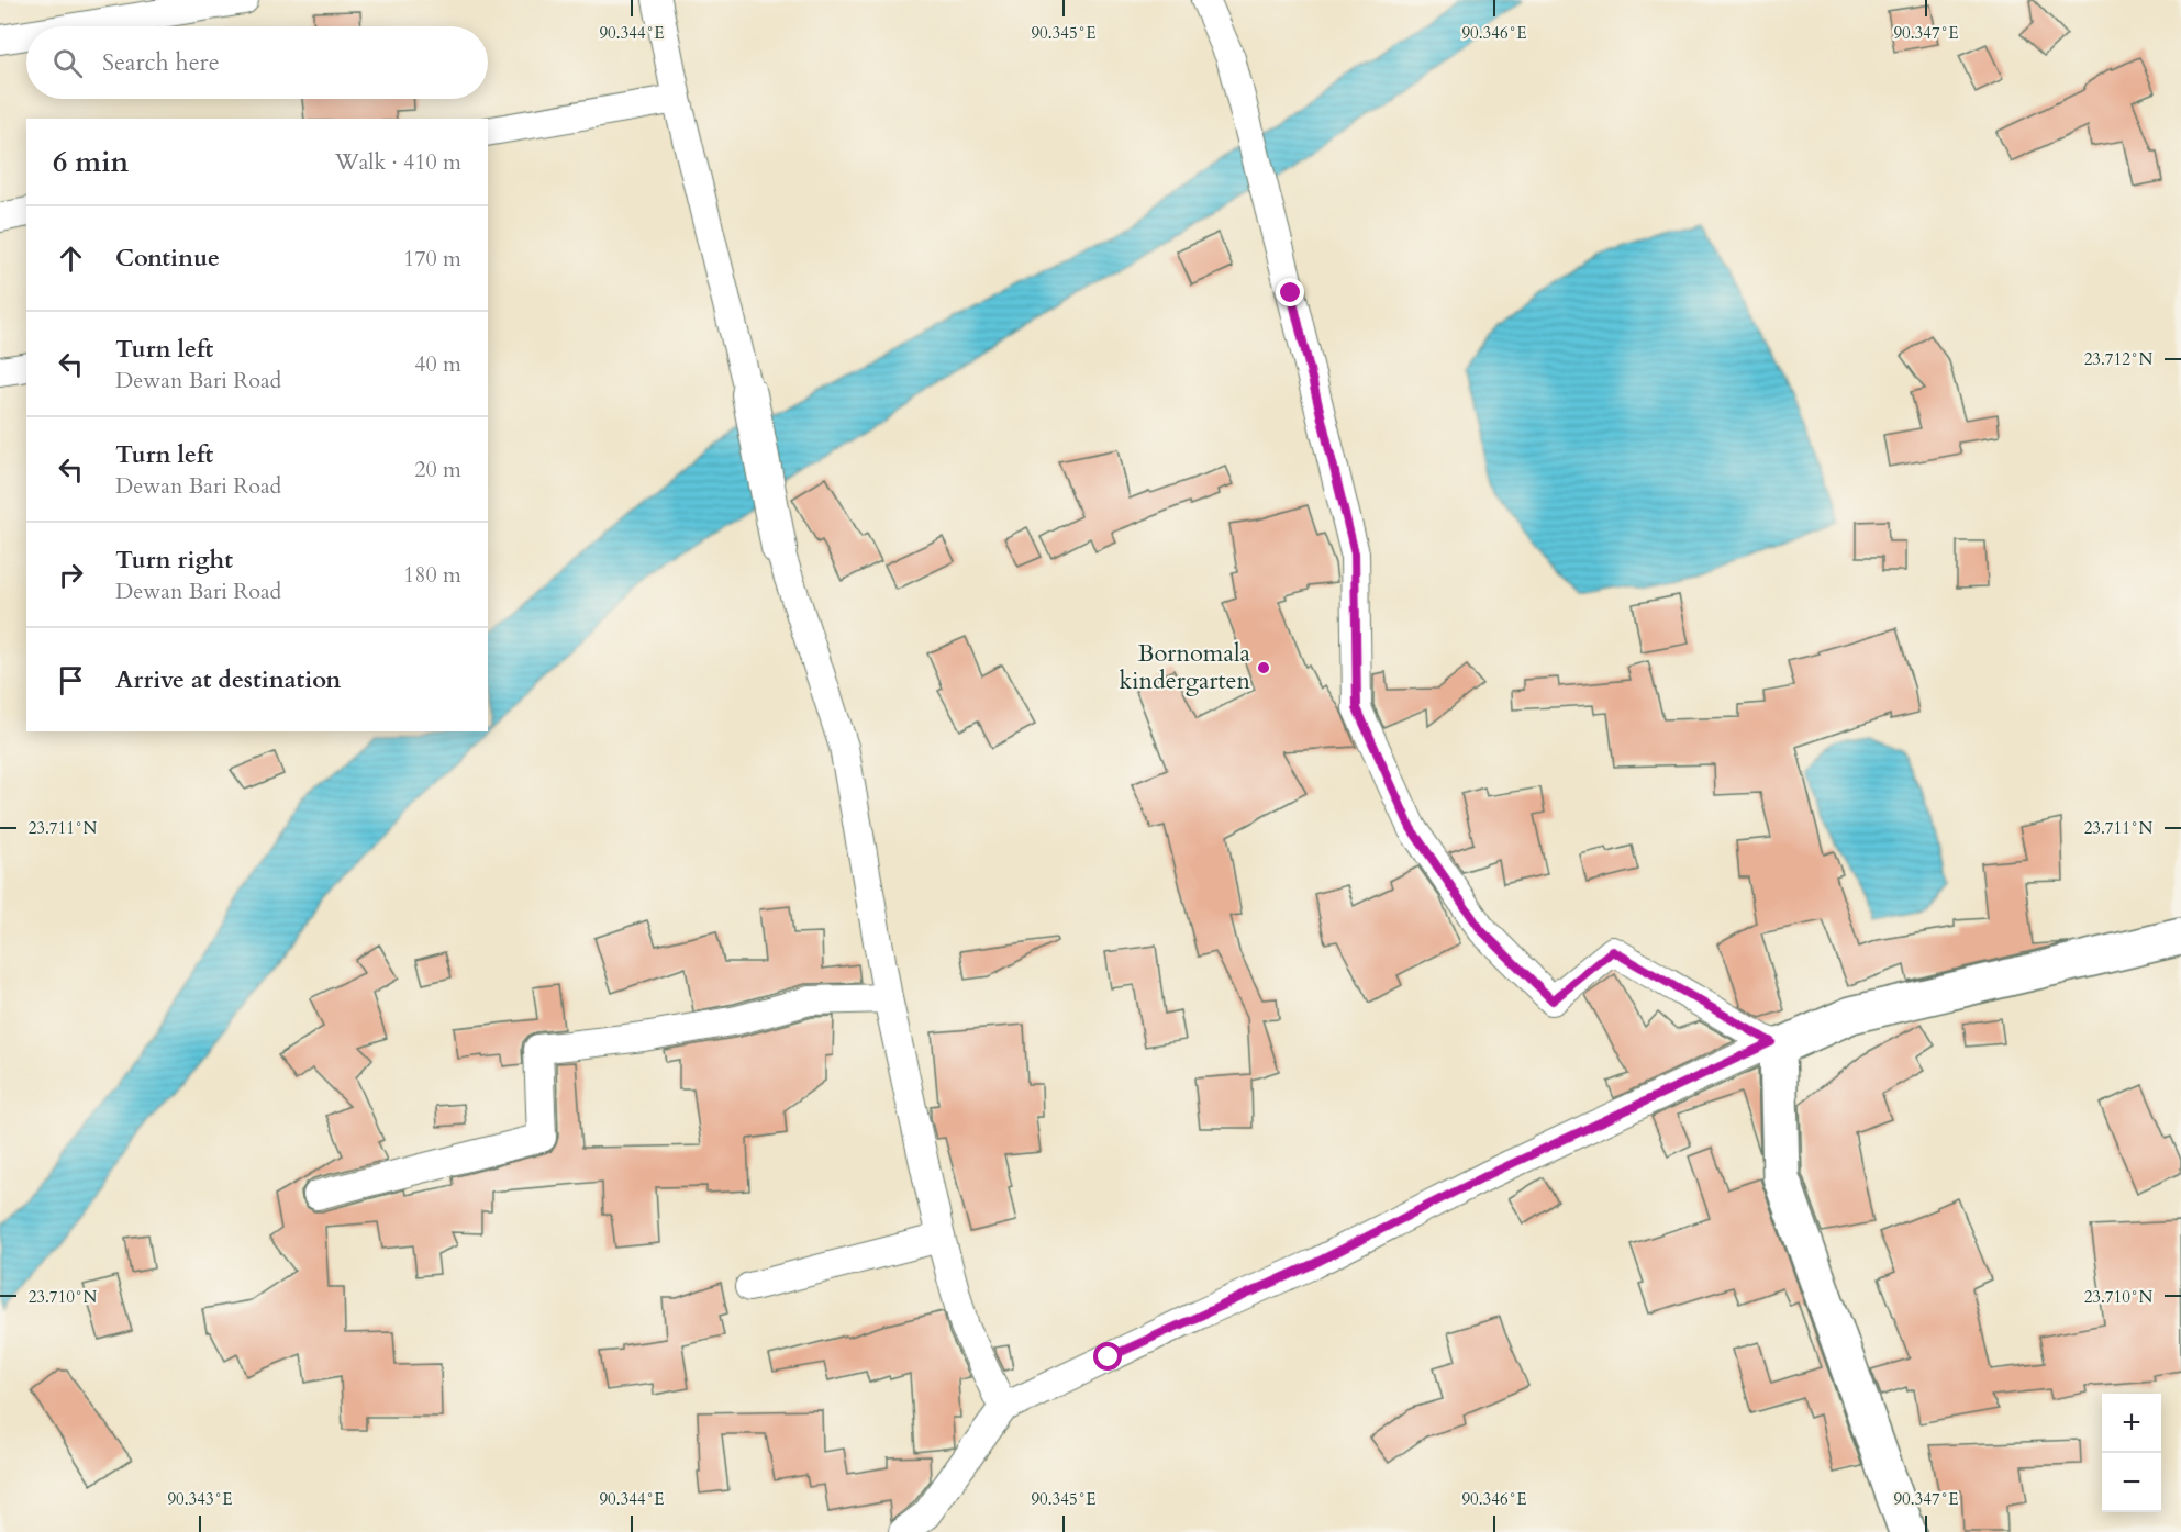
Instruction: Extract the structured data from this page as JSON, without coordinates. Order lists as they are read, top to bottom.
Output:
{
  "places": ["Bornomala kindergarten"],
  "page": {
    "search": "Search here",
    "heading": ["6 min", "Walk · 410 m"],
    "list": [
      ["Continue", "170 m"],
      ["Turn left", "Dewan Bari Road", "40 m"],
      ["Turn left", "Dewan Bari Road", "20 m"],
      ["Turn right", "Dewan Bari Road", "180 m"],
      "Arrive at destination"
    ],
    "map_buttons": ["+", "−"]
  },
  "coordinates": [
    "90.344°E",
    "90.345°E",
    "90.346°E",
    "90.347°E",
    "23.712°N",
    "23.711°N",
    "23.710°N",
    "90.343°E"
  ]
}
